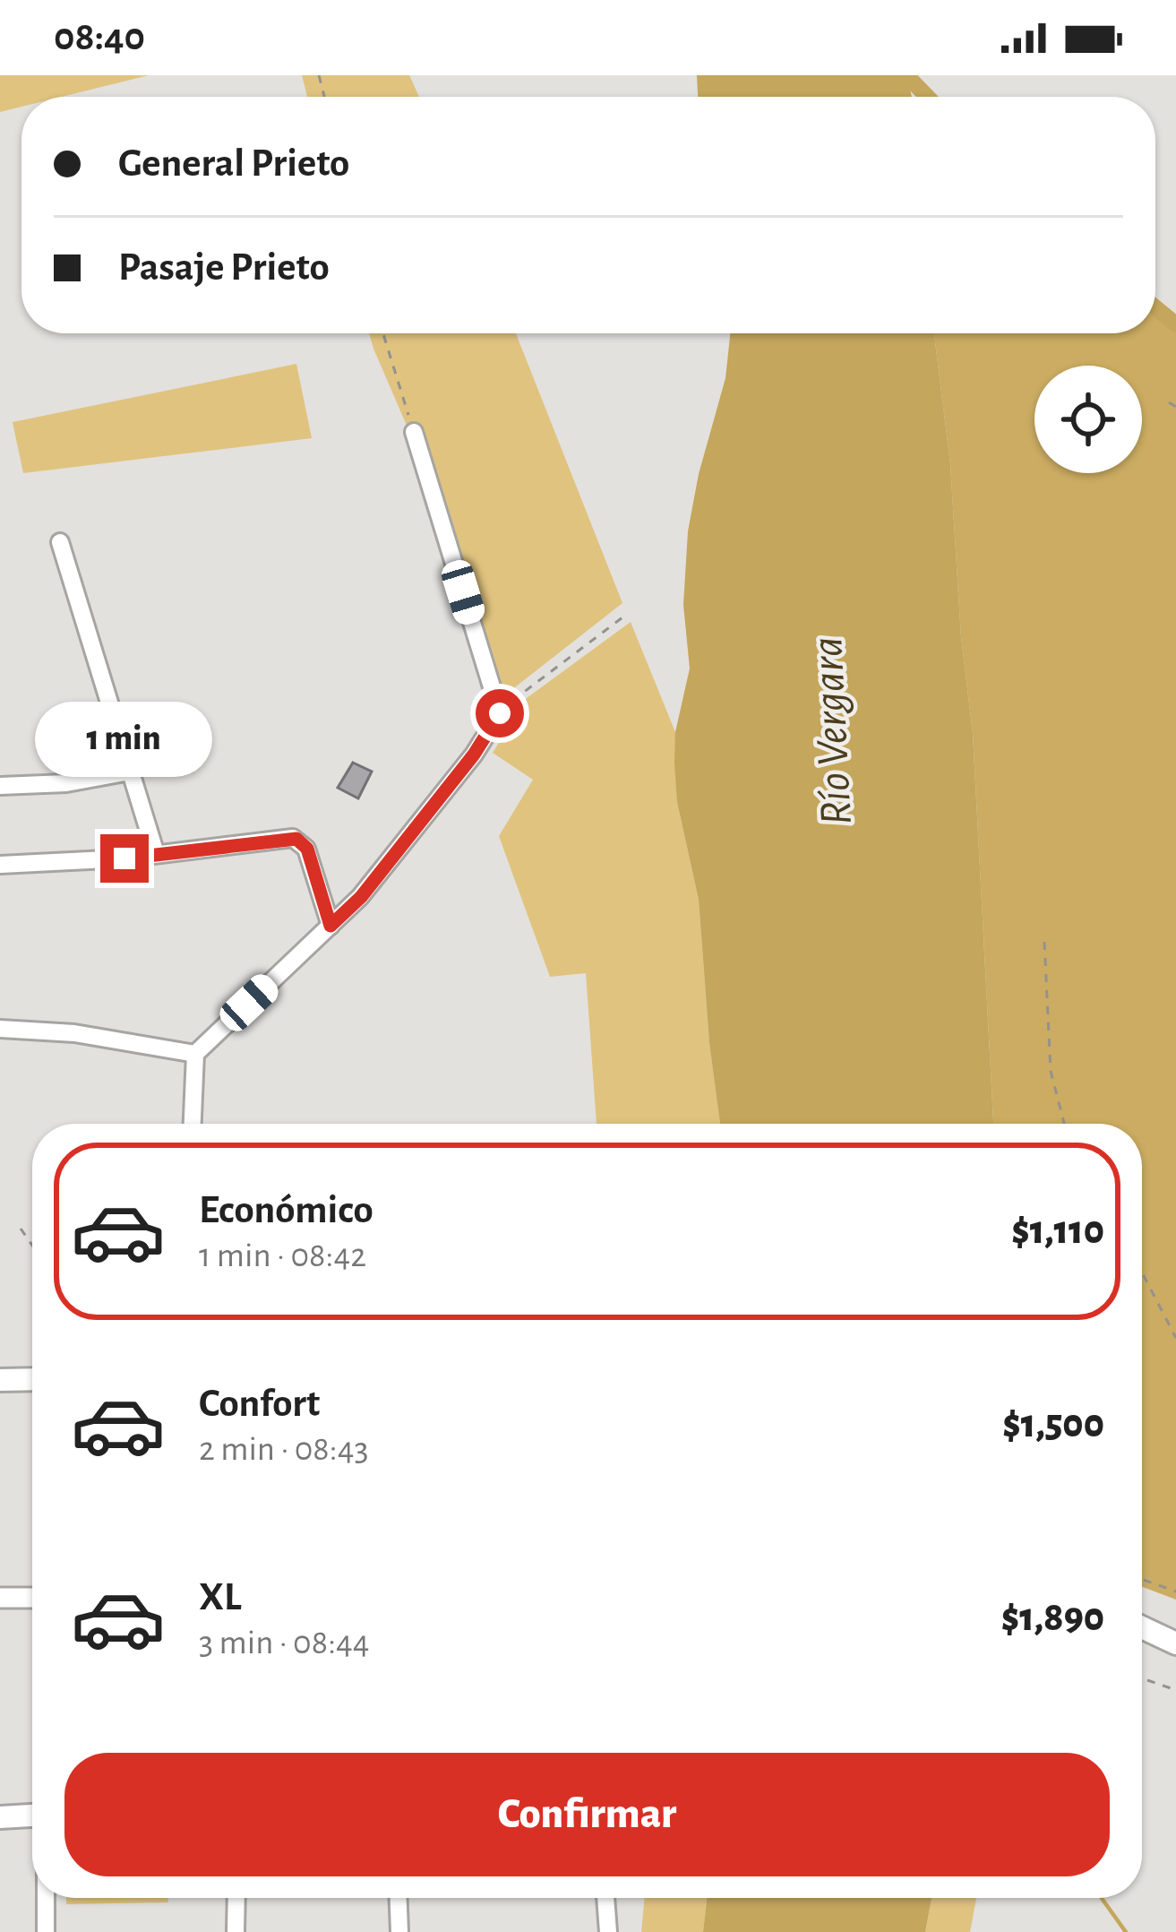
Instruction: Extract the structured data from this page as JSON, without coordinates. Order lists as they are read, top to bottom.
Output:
{
  "water": ["Río Vergara"],
  "page": {
    "status": "08:40",
    "banner": ["General Prieto", "Pasaje Prieto"],
    "bubble": "1 min",
    "list": [
      {
        "name": "Económico",
        "note": "1 min · 08:42",
        "value": "$1,110"
      },
      {
        "name": "Confort",
        "note": "2 min · 08:43",
        "value": "$1,500"
      },
      {
        "name": "XL",
        "note": "3 min · 08:44",
        "value": "$1,890"
      }
    ],
    "buttons": "Confirmar"
  }
}
